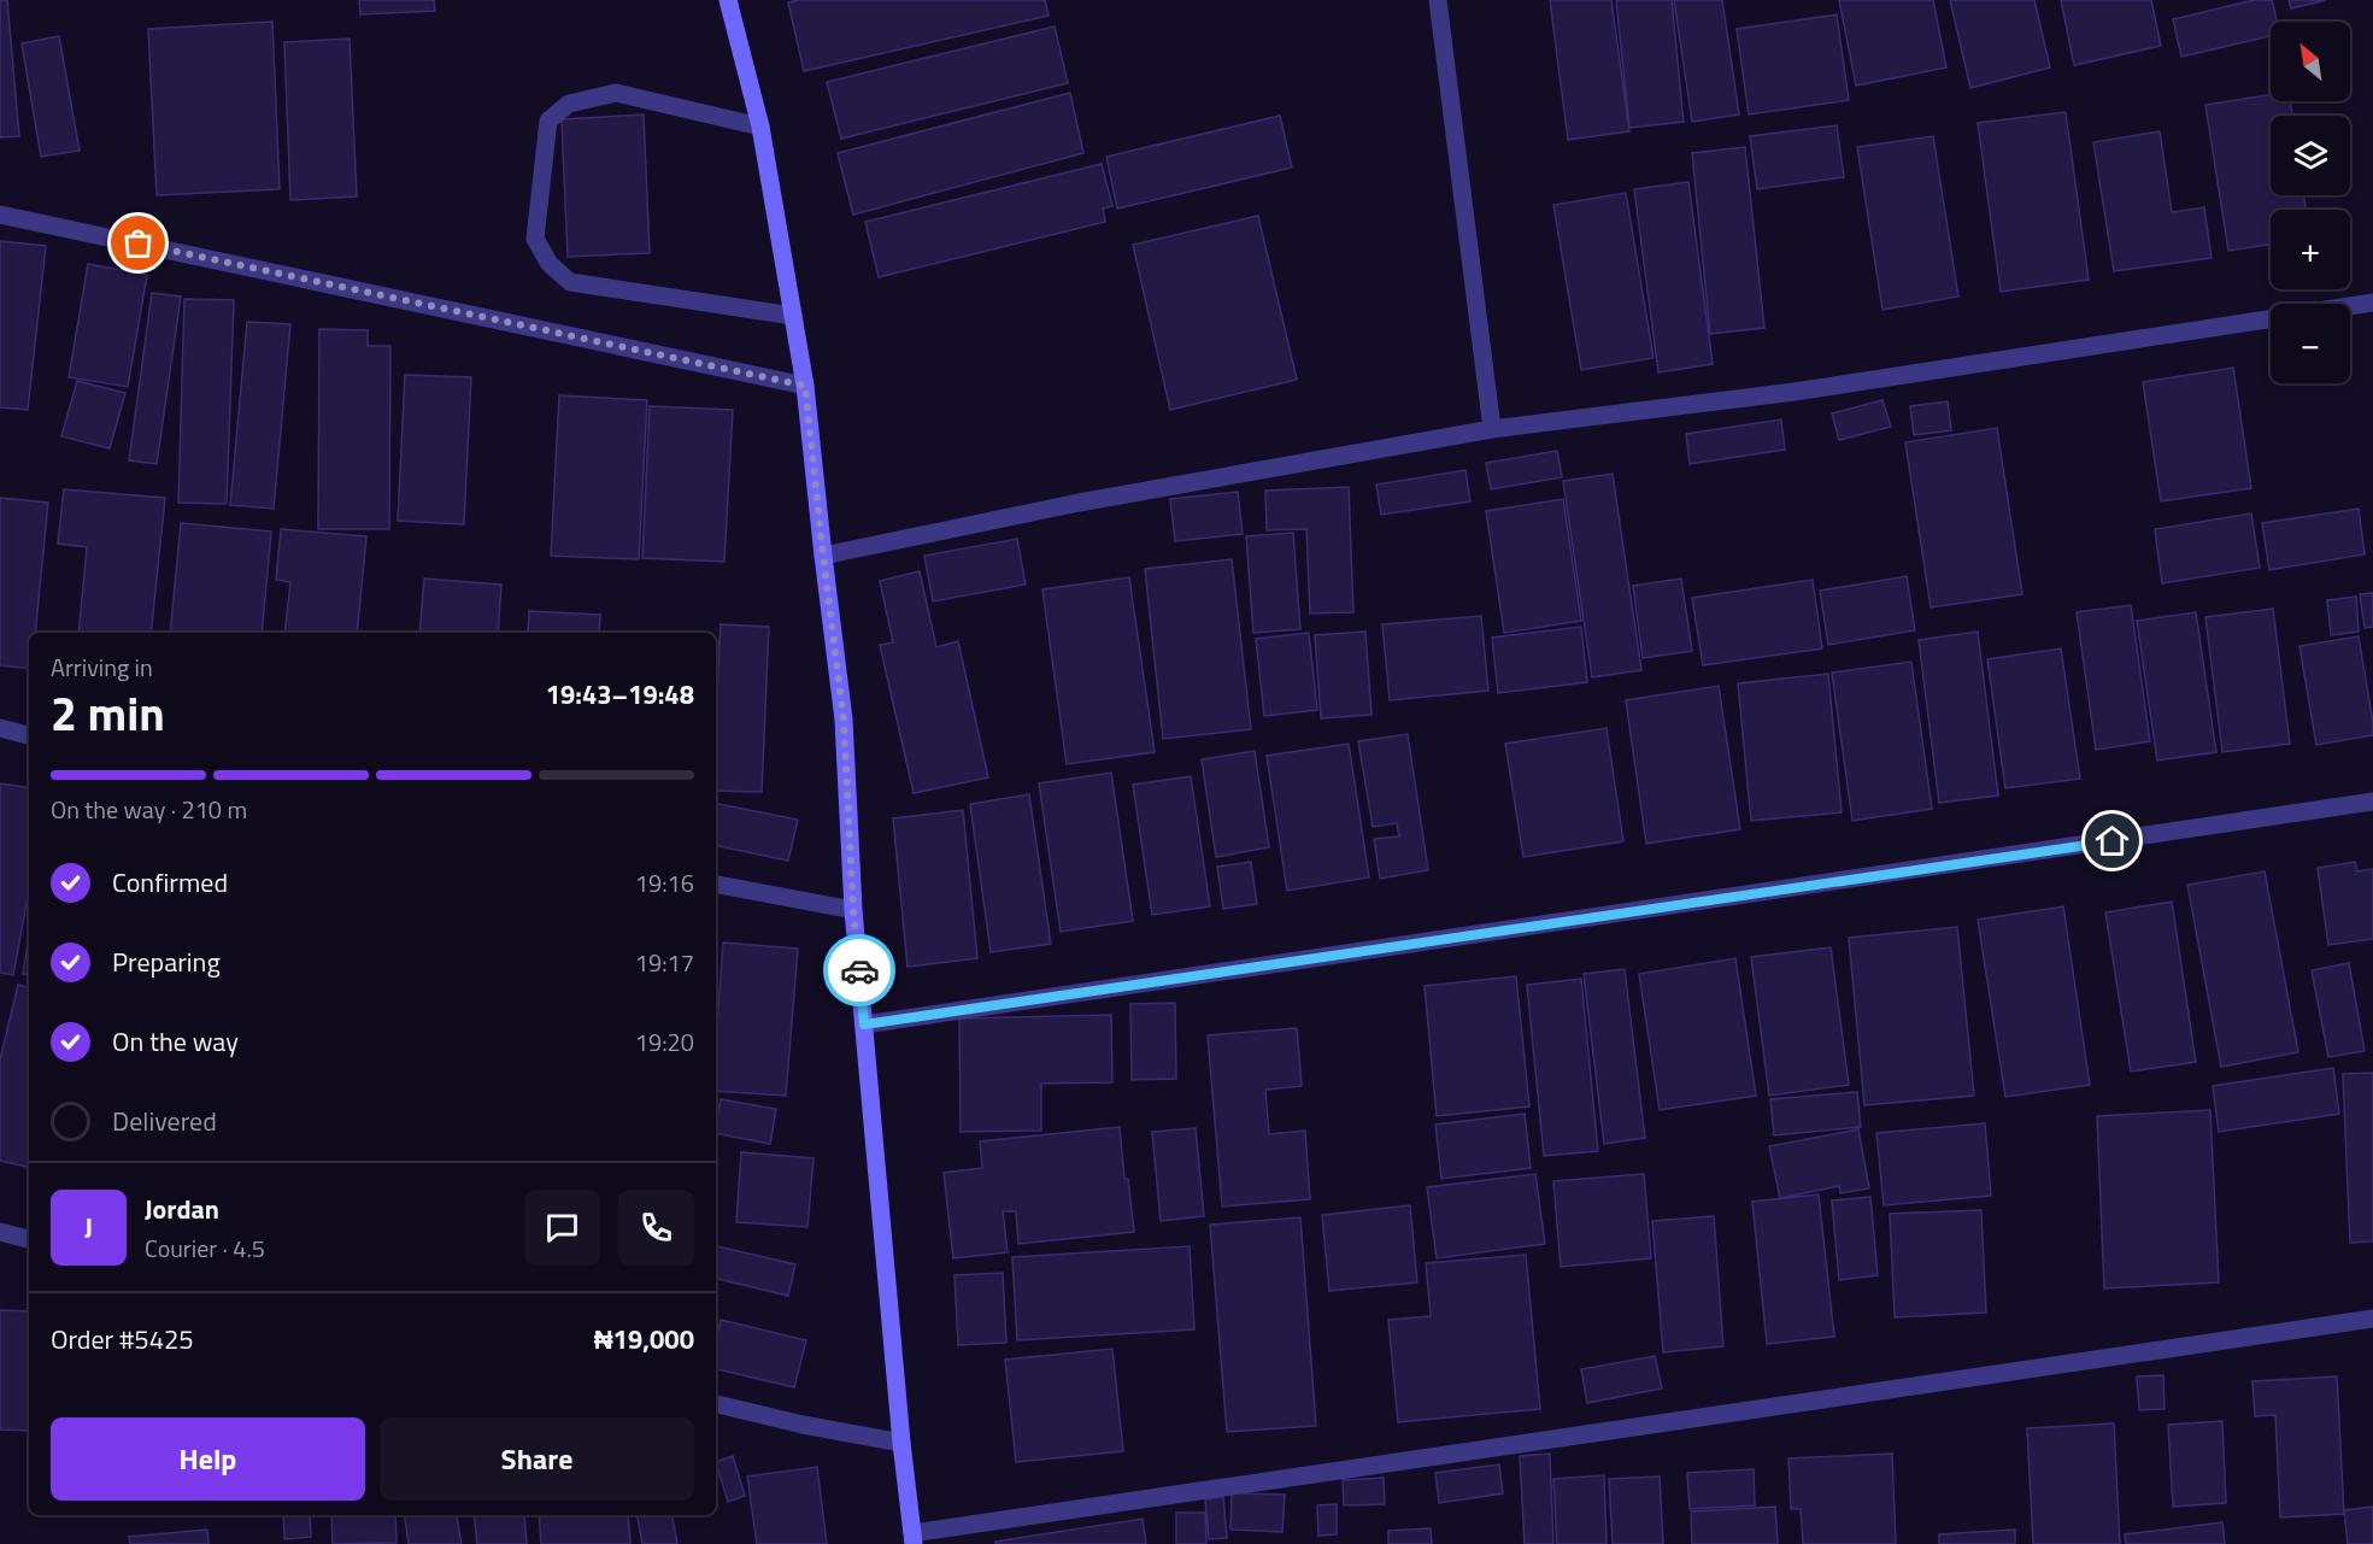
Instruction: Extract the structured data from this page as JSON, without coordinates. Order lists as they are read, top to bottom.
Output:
{
  "north": "top left",
  "page": {
    "map_buttons": ["+", "−"],
    "heading": ["2 min", "Arriving in", "19:43–19:48"],
    "panel": [
      "Jordan",
      "Courier · 4.5",
      "Order #5425",
      "₦19,000"
    ],
    "bar": "On the way · 210 m",
    "list": [
      ["Confirmed", "19:16"],
      ["Preparing", "19:17"],
      ["On the way", "19:20"],
      "Delivered"
    ],
    "round": "J",
    "buttons": ["Help", "Share"]
  }
}
